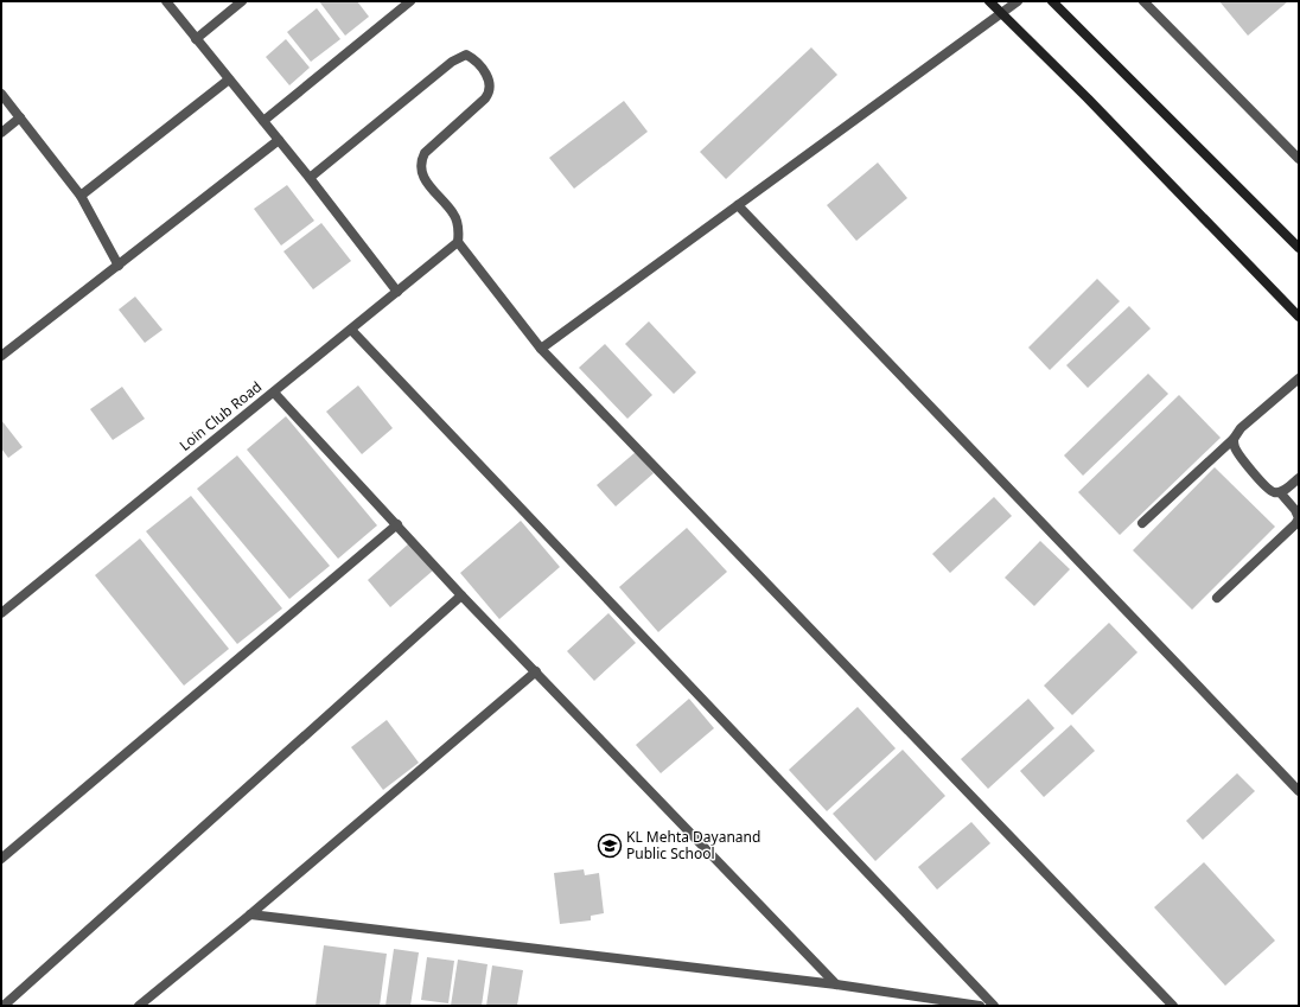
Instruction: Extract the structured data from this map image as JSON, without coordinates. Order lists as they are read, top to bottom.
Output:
{
  "streets": {
    "street": ["Loin Club Road"]
  },
  "places": {
    "school or university": ["KL Mehta Dayanand Public School"]
  }
}
